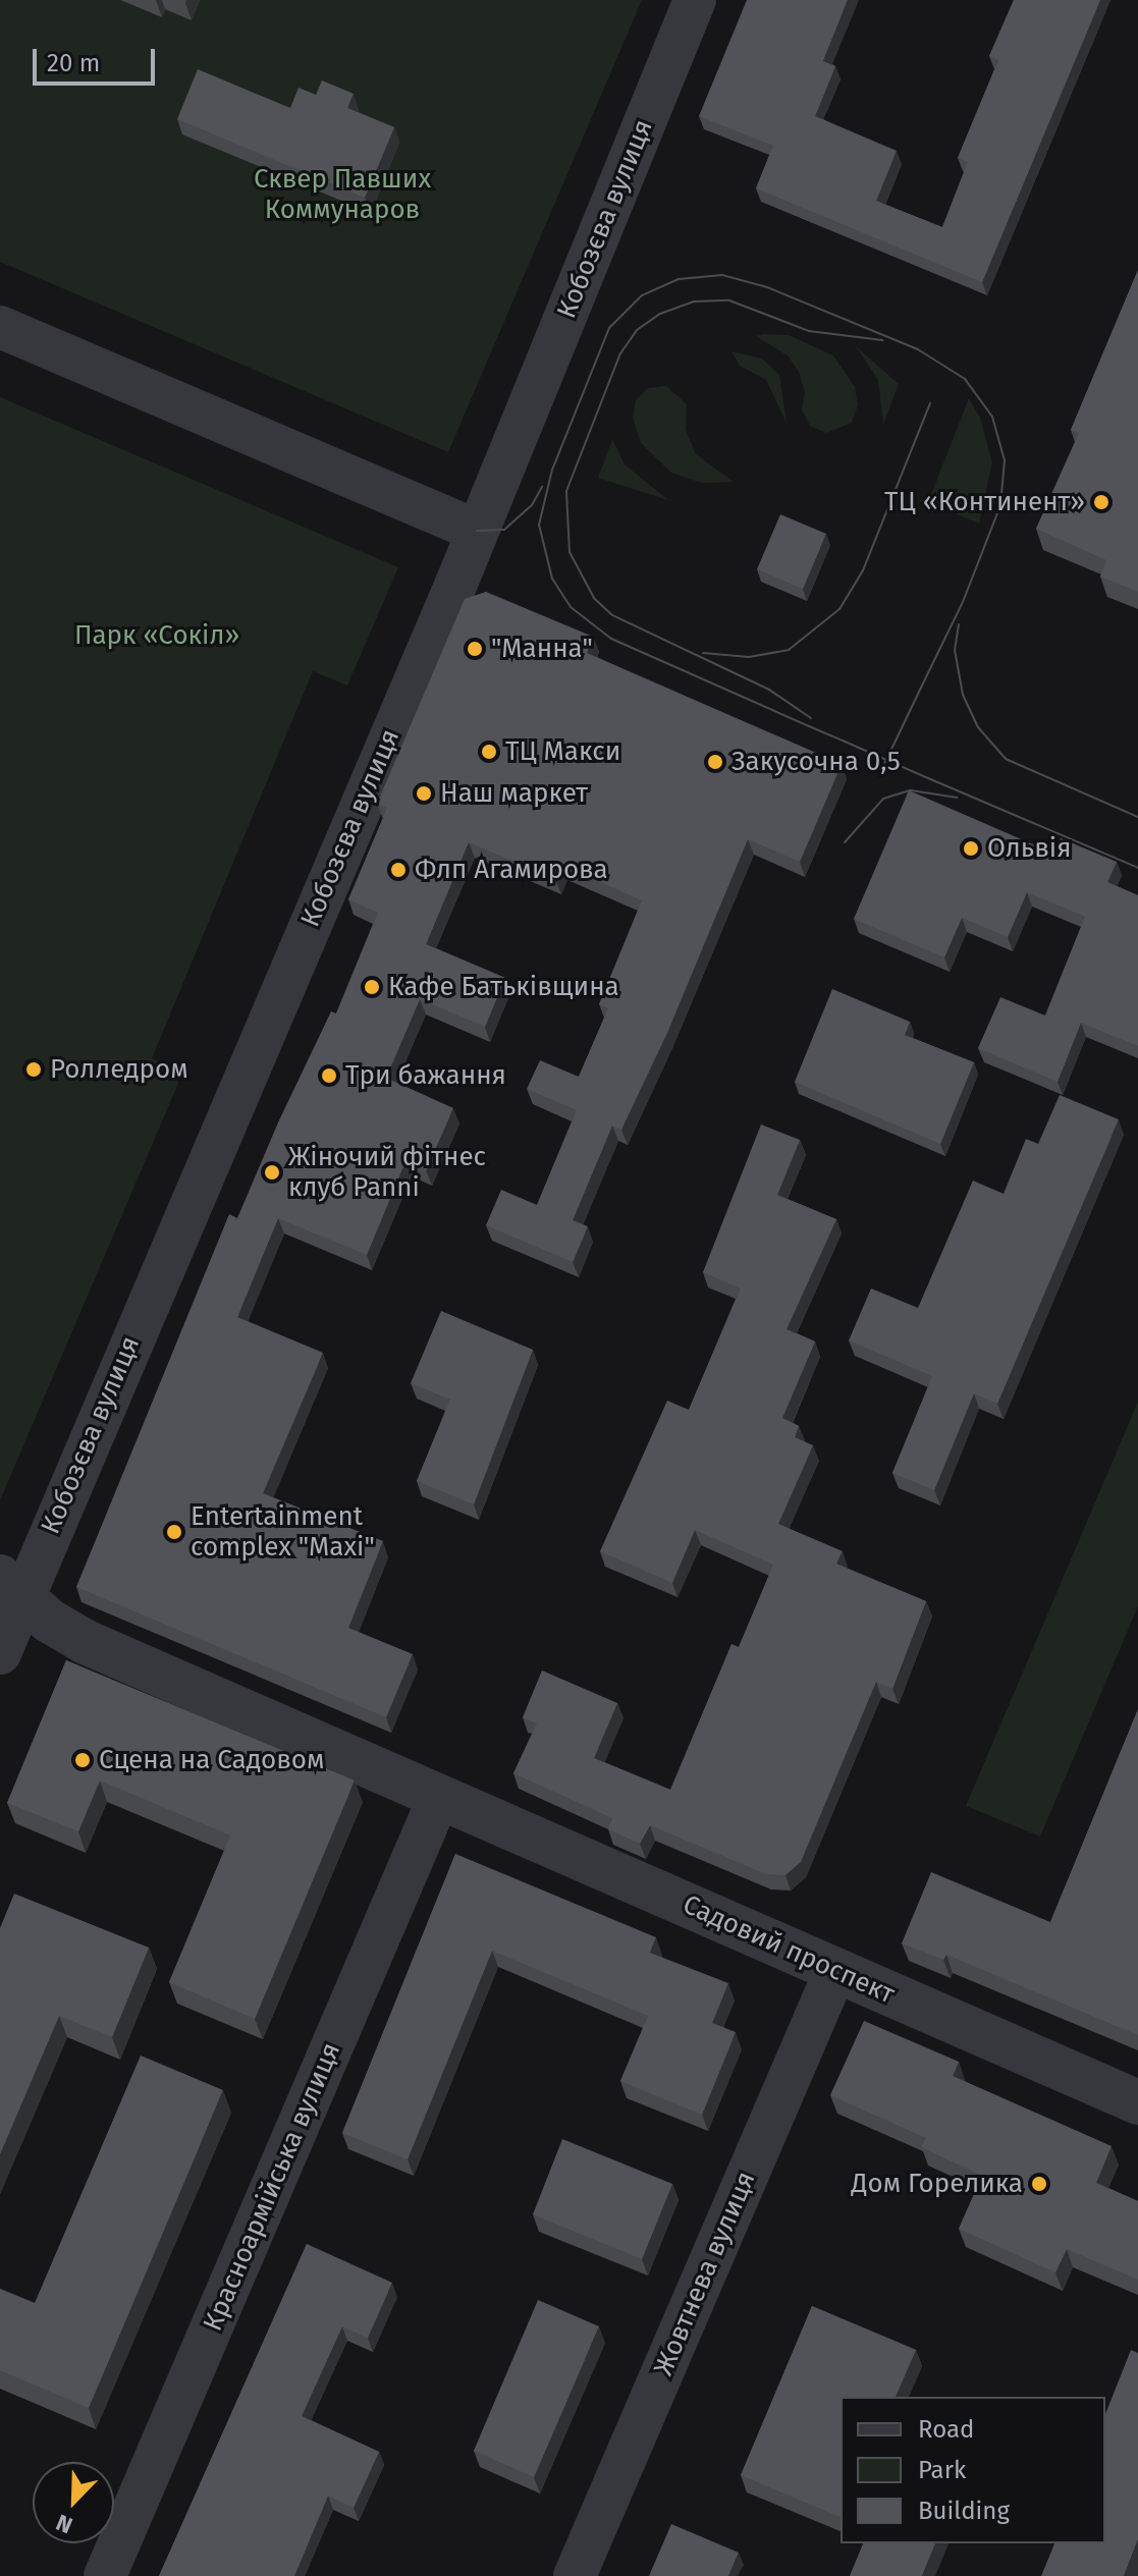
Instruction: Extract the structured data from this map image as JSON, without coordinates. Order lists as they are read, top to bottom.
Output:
{
  "streets": {
    "street": [
      "Кобозєва вулиця",
      "Садовий проспект",
      "Красноармійська вулиця",
      "Жовтнева вулиця"
    ]
  },
  "crossings": [
    ["Кобозєва вулиця", "Садовий проспект"],
    ["Садовий проспект", "Красноармійська вулиця"],
    ["Садовий проспект", "Жовтнева вулиця"]
  ],
  "parks": ["Сквер Павших Коммунаров", "Парк «Сокіл»"],
  "places": [
    "ТЦ «Континент»",
    "\"Манна\"",
    "ТЦ Макси",
    "Закусочна 0,5",
    "Наш маркет",
    "Ольвія",
    "Флп Агамирова",
    "Кафе Батьківщина",
    "Ролледром",
    "Три бажання",
    "Жіночий фітнес клуб Panni",
    "Entertainment complex \"Maxi\"",
    "Сцена на Садовом",
    "Дом Горелика"
  ],
  "legend": ["Road", "Park", "Building"],
  "scale_bar": "20 m",
  "north": "bottom left"
}
